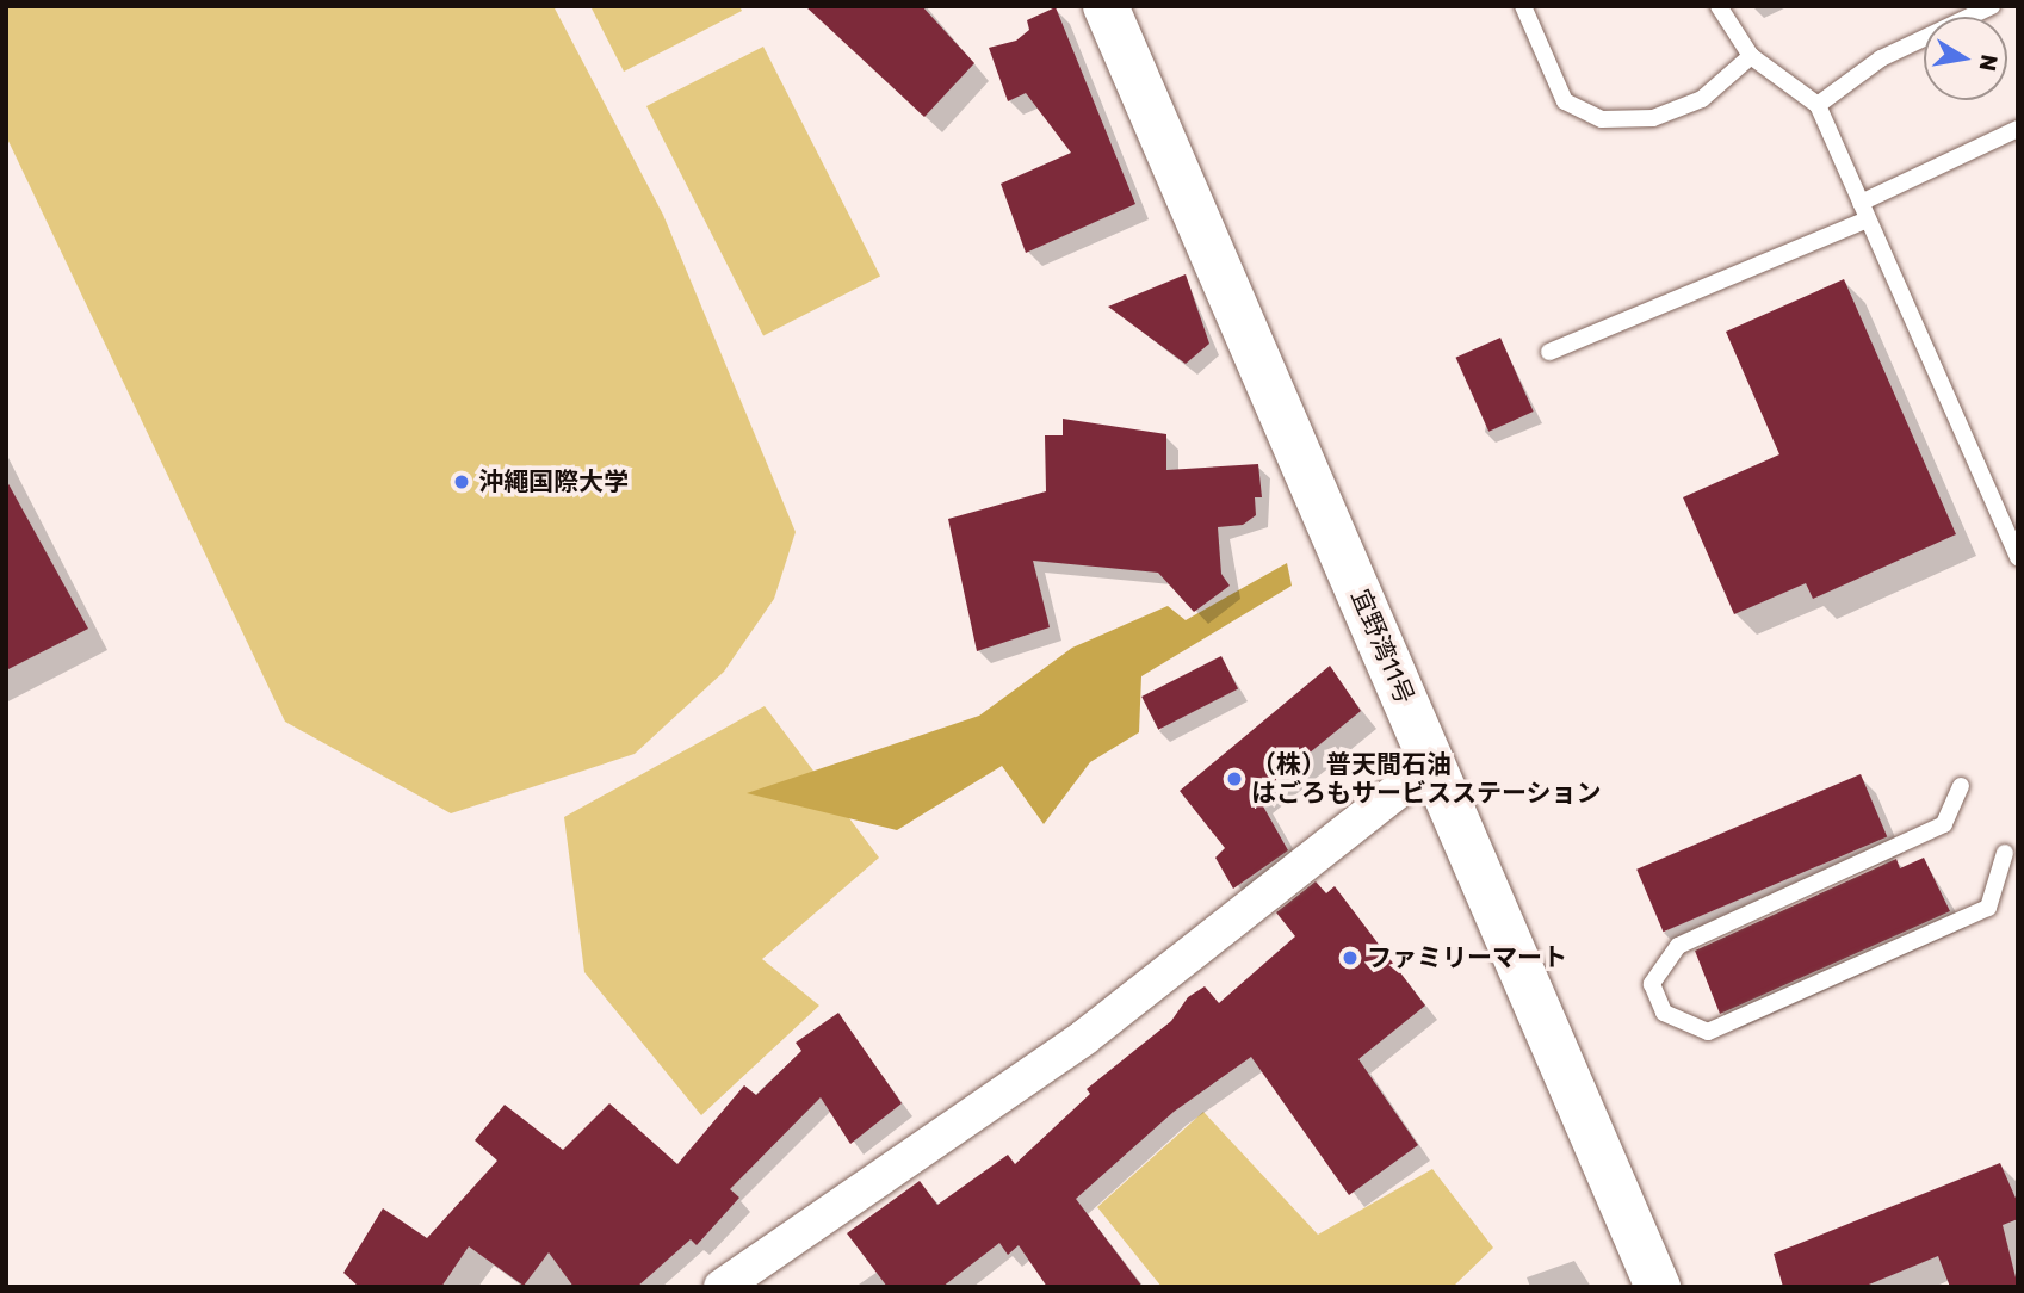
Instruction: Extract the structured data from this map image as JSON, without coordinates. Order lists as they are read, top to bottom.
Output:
{
  "streets": {
    "street": ["宜野湾11号"]
  },
  "places": ["沖繩国際大学", "（株）普天間石油 はごろもサービスステーション", "ファミリーマート"],
  "north": "right"
}
